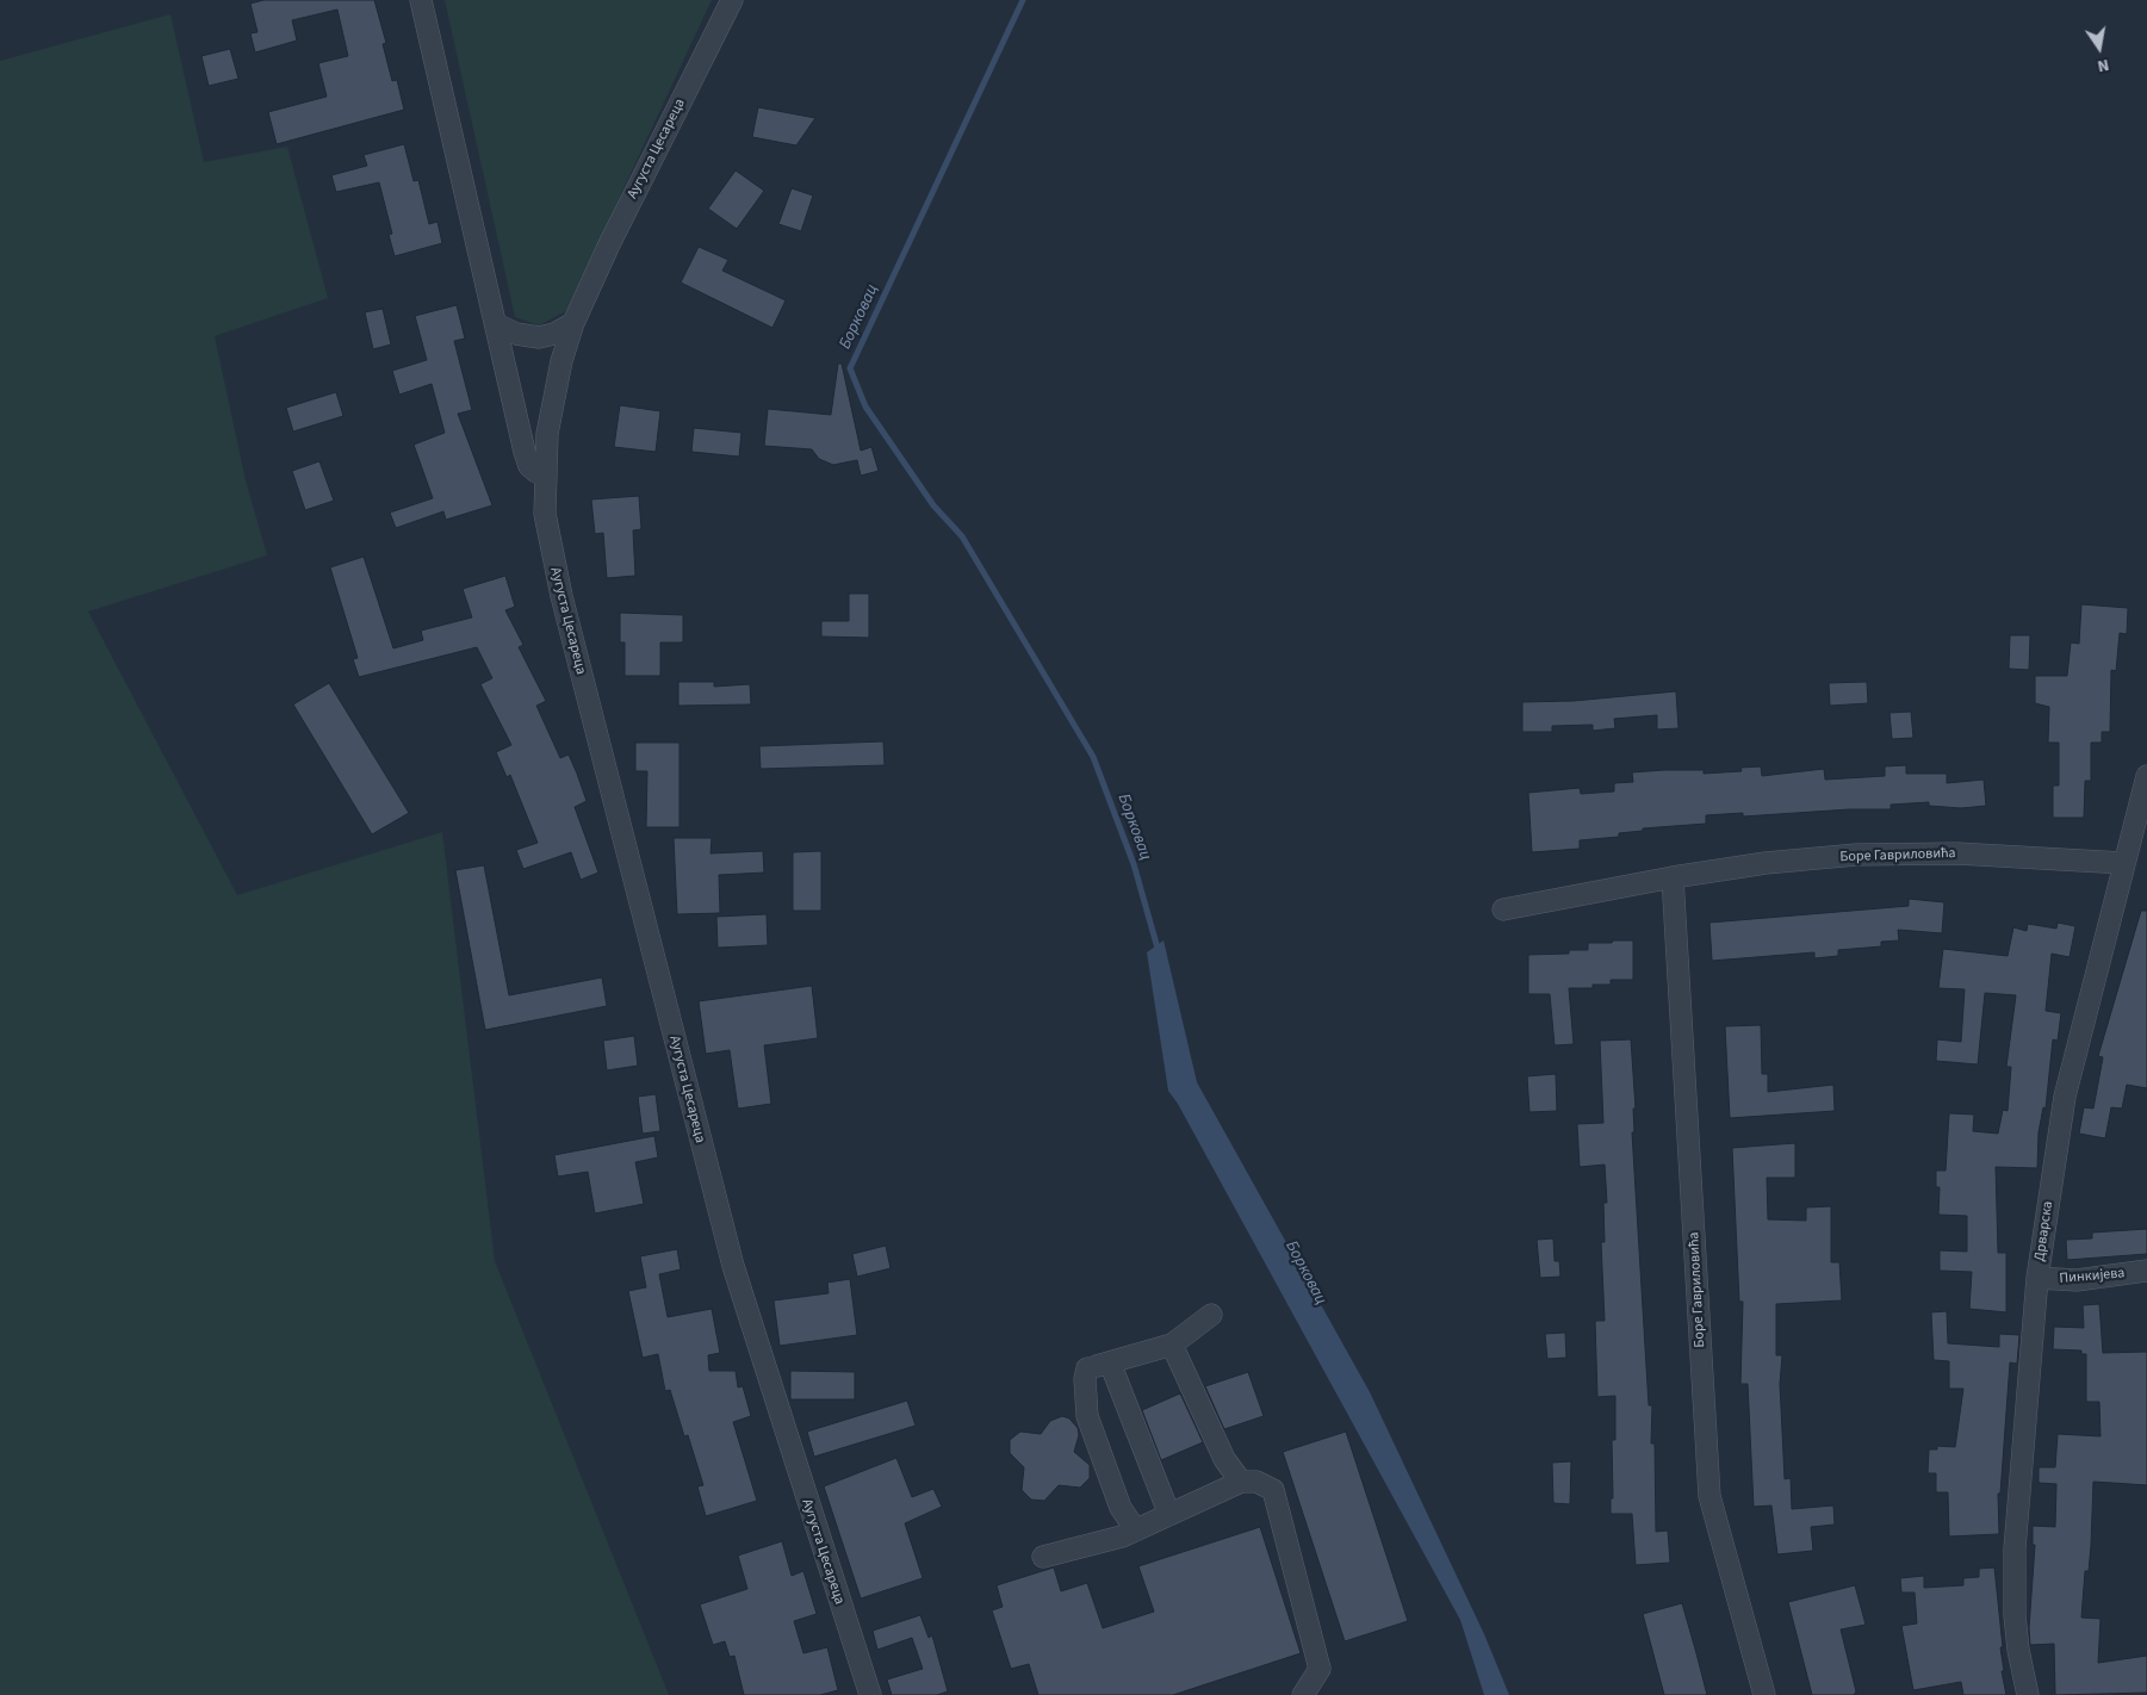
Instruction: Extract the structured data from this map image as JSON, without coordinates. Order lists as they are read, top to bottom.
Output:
{
  "streets": {
    "street": [
      "Аугуста Цесареца",
      "Боре Гавриловића",
      "Дрварска",
      "Пинкијева"
    ]
  },
  "crossings": [
    ["Боре Гавриловића", "Дрварска"],
    ["Дрварска", "Пинкијева"]
  ],
  "water": ["Борковац"],
  "north": "bottom"
}
